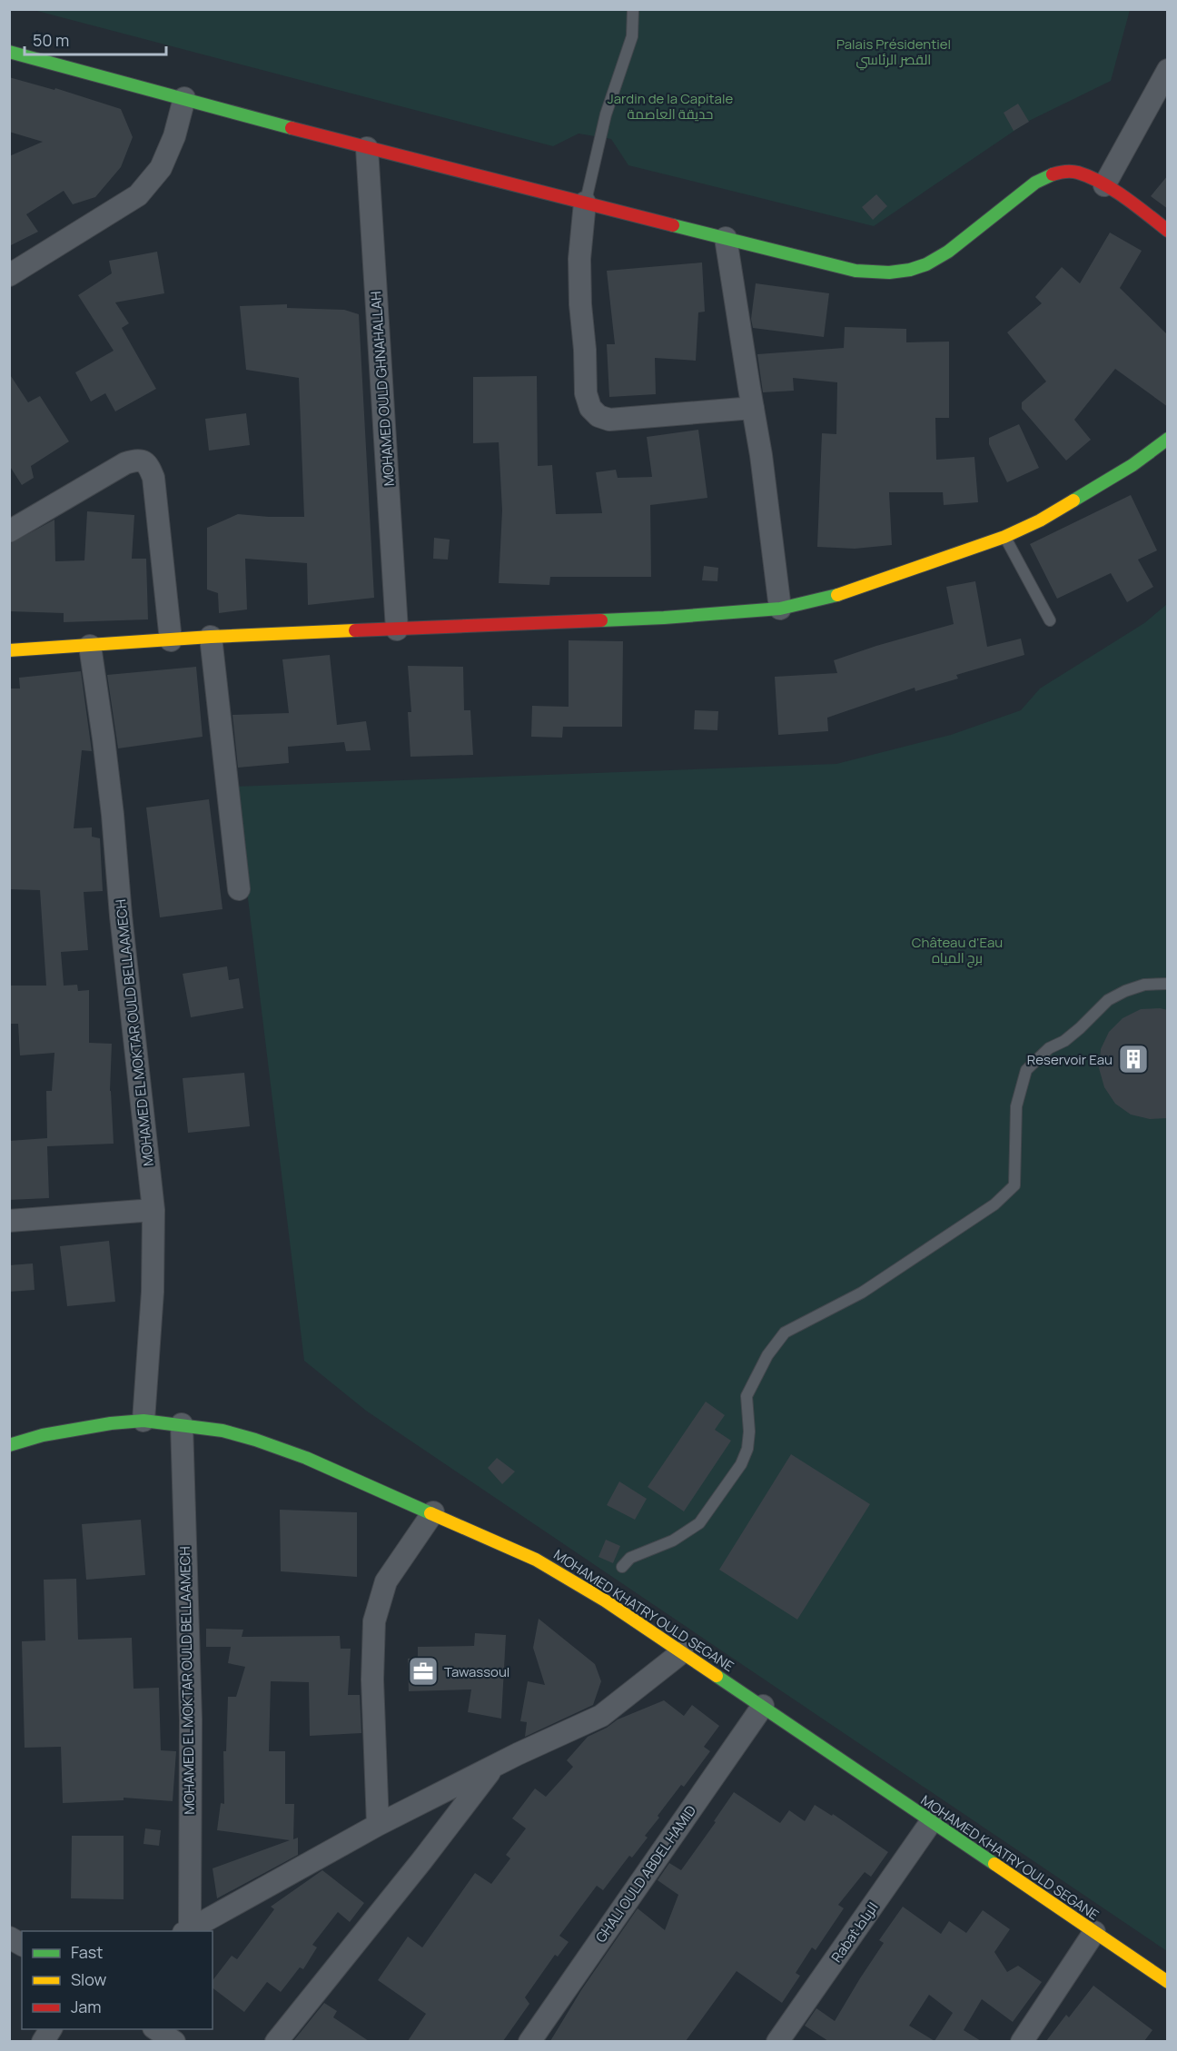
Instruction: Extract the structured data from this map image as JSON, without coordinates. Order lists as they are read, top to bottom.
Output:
{
  "streets": {
    "street": [
      "MOHAMED OULD GHNAHALLAH",
      "MOHAMED EL MOKTAR OULD BELLAAMECH",
      "MOHAMED KHATRY OULD SEGANE",
      "GHALI OULD ABDEL HAMID",
      "Rabat الرباط"
    ]
  },
  "crossings": [
    ["MOHAMED EL MOKTAR OULD BELLAAMECH", "MOHAMED KHATRY OULD SEGANE"],
    ["MOHAMED KHATRY OULD SEGANE", "GHALI OULD ABDEL HAMID"],
    ["MOHAMED KHATRY OULD SEGANE", "Rabat الرباط"]
  ],
  "parks": ["Palais Présidentiel القصر الرئاسي", "Jardin de la Capitale حديقة العاصمة", "Château d'Eau برج المياه"],
  "places": {
    "building": ["Reservoir Eau"],
    "office": ["Tawassoul"]
  },
  "legend": ["Fast", "Slow", "Jam"],
  "scale_bar": "50 m"
}
